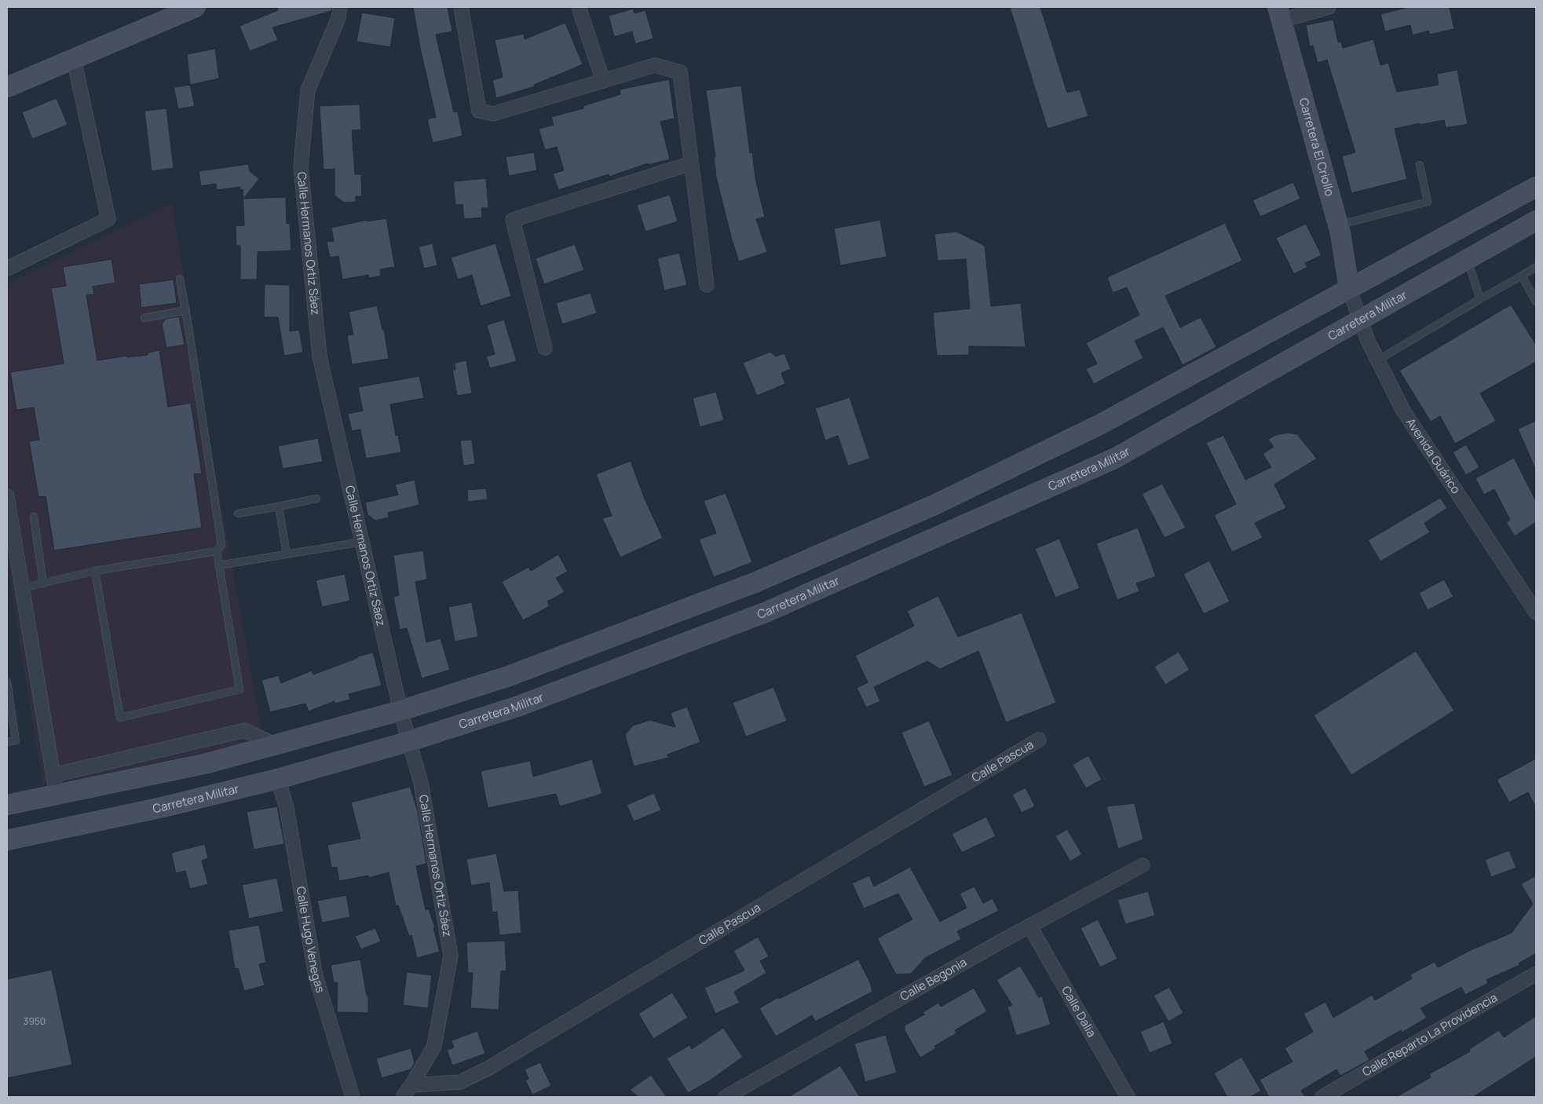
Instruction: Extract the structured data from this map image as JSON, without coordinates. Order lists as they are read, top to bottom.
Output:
{
  "streets": {
    "main road": ["Carretera El Criollo", "Carretera Militar"],
    "street": [
      "Calle Hermanos Ortiz Sáez",
      "Avenida Guárico",
      "Calle Pascua",
      "Calle Hugo Venegas",
      "Calle Begonia",
      "Calle Dalia",
      "Calle Reparto La Providencia"
    ]
  },
  "crossings": [
    ["Carretera El Criollo", "Avenida Guárico"],
    ["Calle Hermanos Ortiz Sáez", "Carretera Militar"],
    ["Calle Hermanos Ortiz Sáez", "Calle Pascua"],
    ["Carretera Militar", "Avenida Guárico"],
    ["Carretera Militar", "Calle Hugo Venegas"],
    ["Calle Begonia", "Calle Dalia"]
  ],
  "house_numbers": ["3950"]
}
